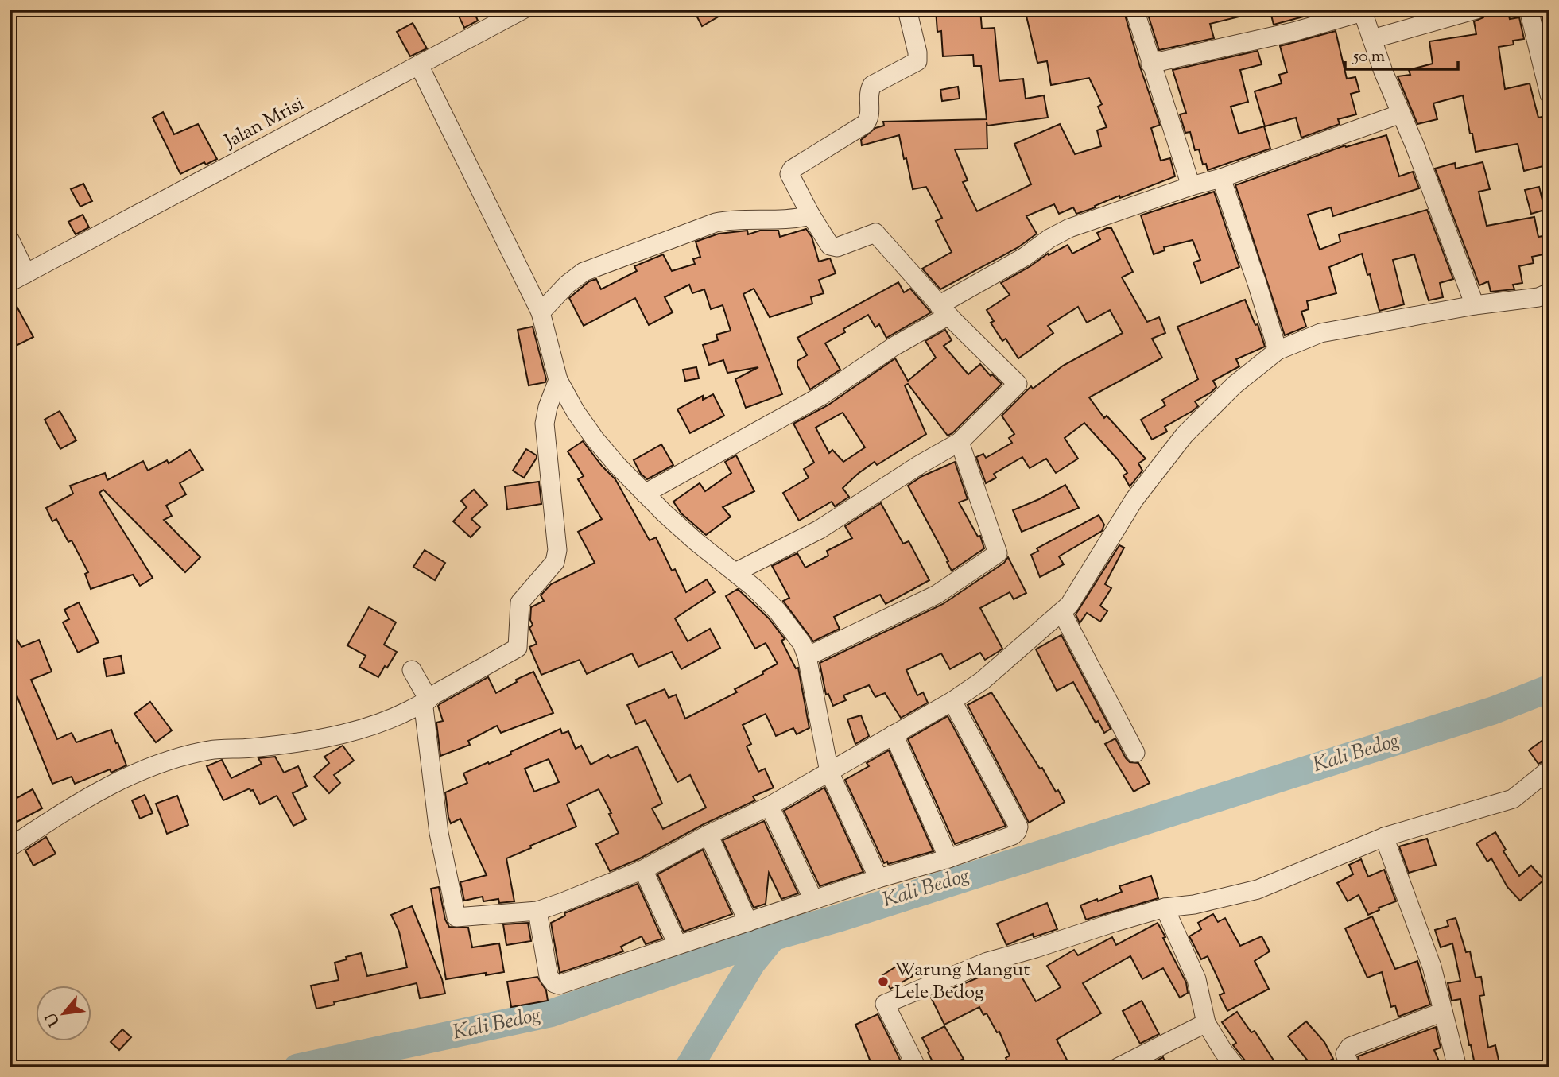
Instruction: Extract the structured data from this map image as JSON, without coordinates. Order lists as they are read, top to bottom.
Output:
{
  "streets": {
    "street": ["Jalan Mrisi"]
  },
  "water": ["Kali Bedog"],
  "places": ["Warung Mangut Lele Bedog"],
  "scale_bar": "50 m",
  "north": "bottom left"
}
